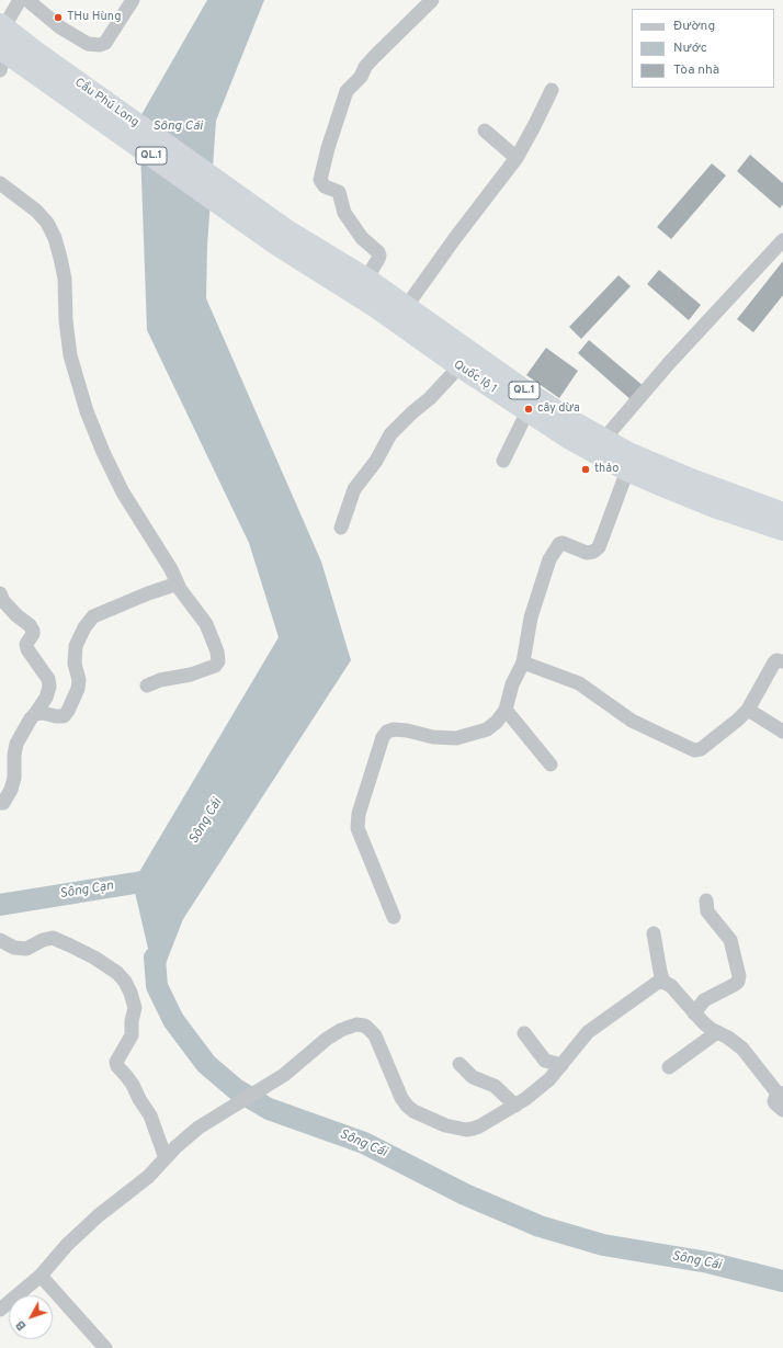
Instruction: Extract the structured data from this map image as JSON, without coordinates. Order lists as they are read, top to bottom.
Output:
{
  "streets": {
    "highway": ["Cầu Phú Long", "QL.1", "Quốc lộ 1"]
  },
  "crossings": [
    ["Cầu Phú Long", "QL.1"],
    ["Cầu Phú Long", "Quốc lộ 1"]
  ],
  "water": ["Sông Cái", "Sông Cạn"],
  "places": ["THu Hùng", "cây dừa", "thảo"],
  "legend": ["Đường", "Nước", "Tòa nhà"],
  "north": "bottom left"
}
